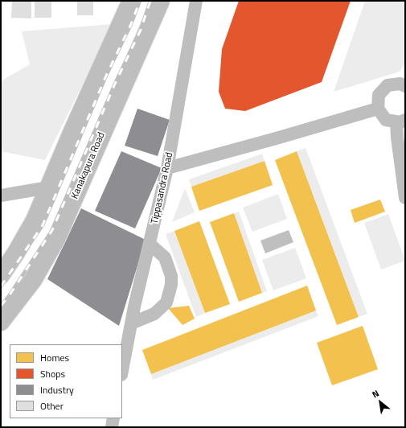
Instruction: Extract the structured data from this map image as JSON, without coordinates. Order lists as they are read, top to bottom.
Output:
{
  "streets": {
    "highway": ["Kanakapura Road"],
    "street": ["Tippasandra Road"]
  },
  "legend": [
    "Homes",
    "Shops",
    "Industry",
    "Other"
  ],
  "north": "top left"
}
